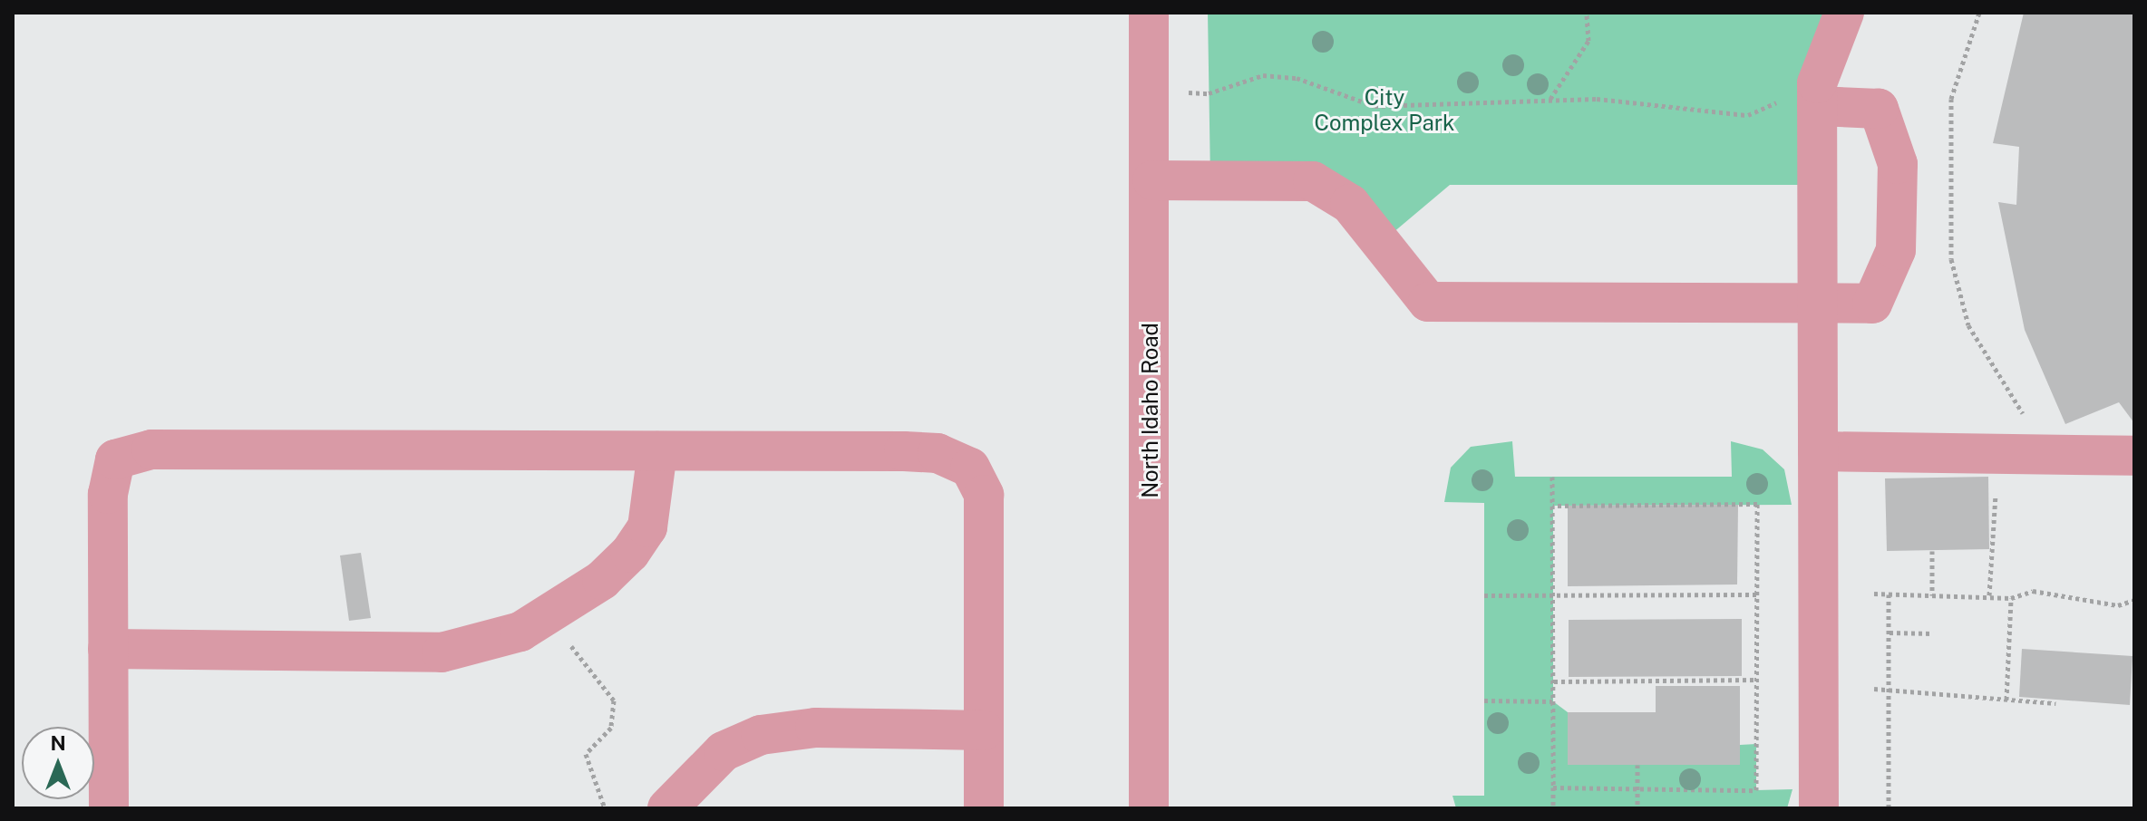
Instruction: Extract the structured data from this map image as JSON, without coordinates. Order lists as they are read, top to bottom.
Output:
{
  "streets": {
    "street": ["North Idaho Road"]
  },
  "parks": ["City Complex Park"],
  "north": "top"
}
